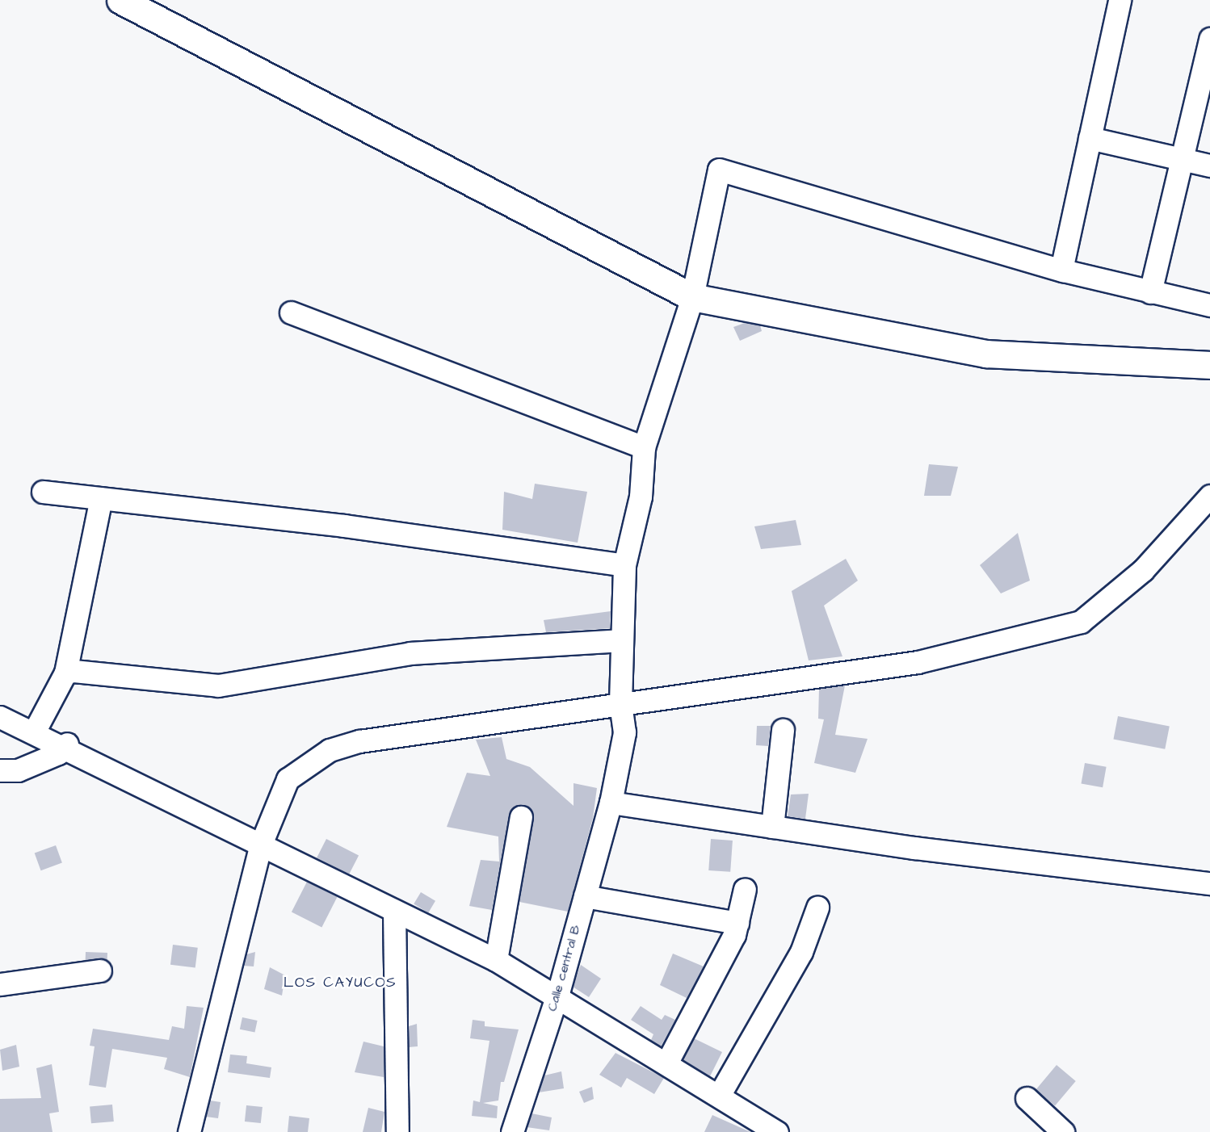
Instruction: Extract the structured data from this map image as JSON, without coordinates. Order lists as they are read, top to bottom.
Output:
{
  "streets": {
    "street": ["Calle central B"]
  },
  "districts": ["LOS CAYUCOS"]
}
